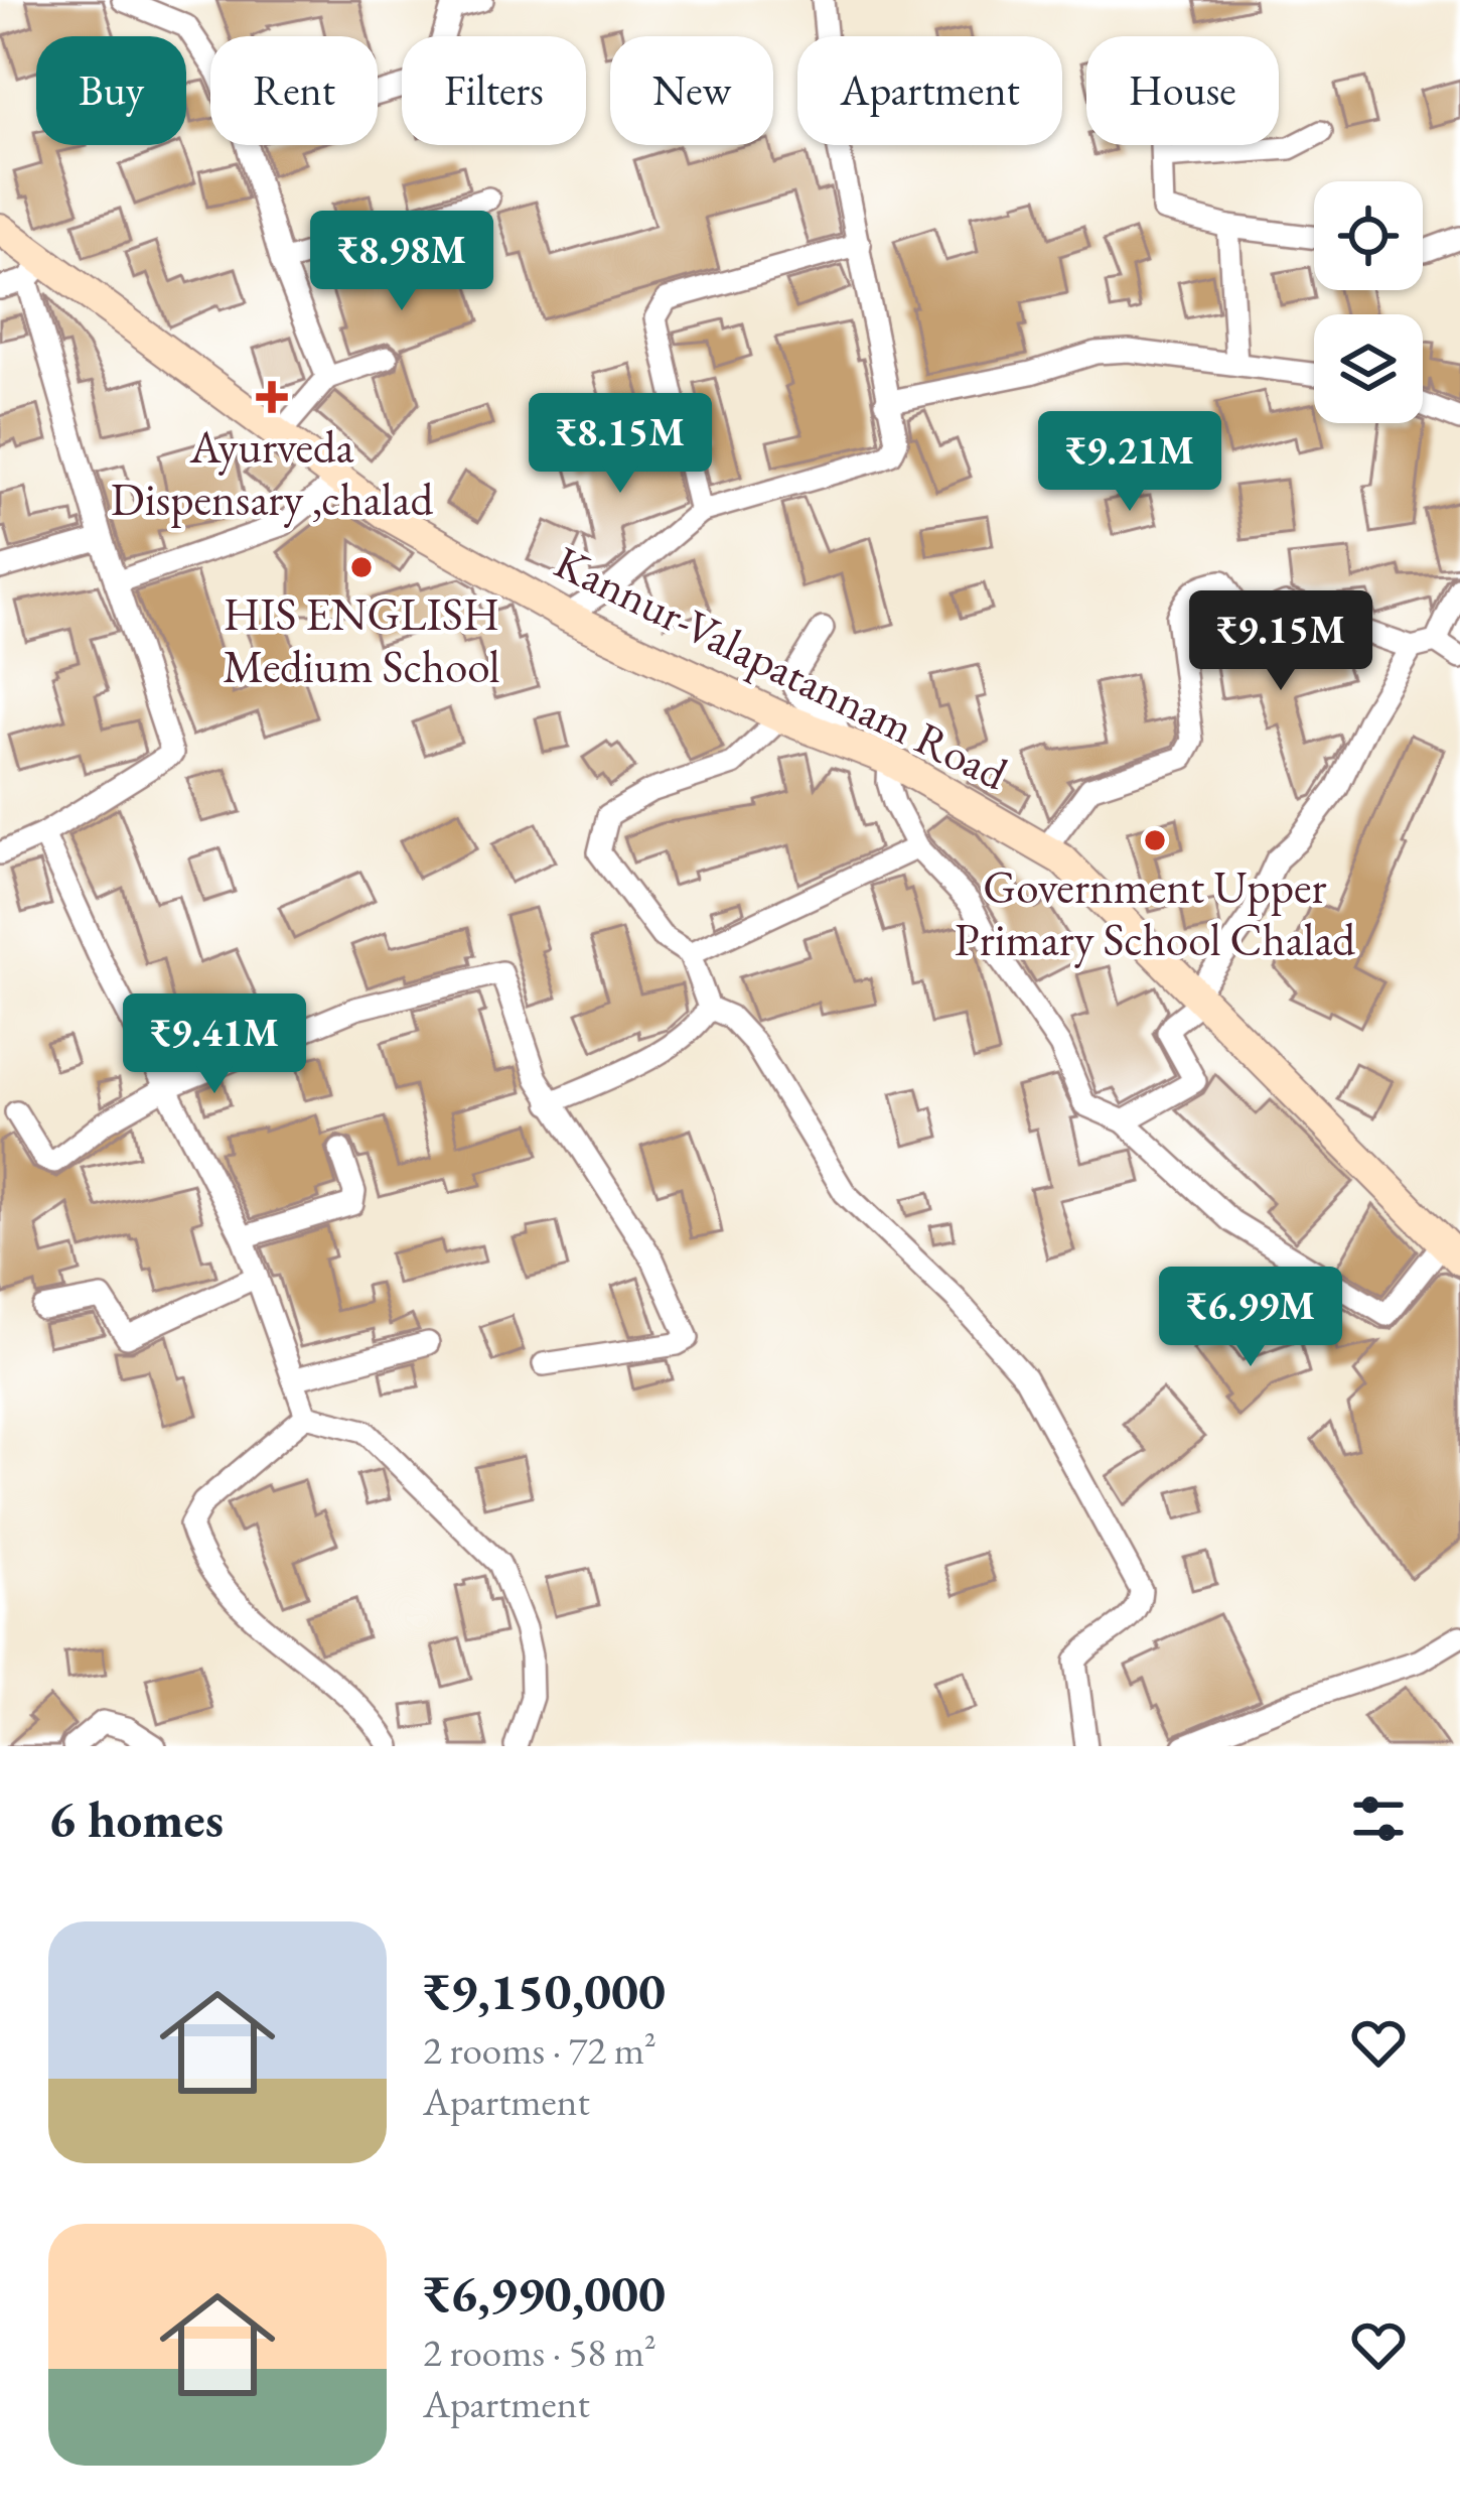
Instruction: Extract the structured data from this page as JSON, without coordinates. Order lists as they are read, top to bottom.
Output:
{
  "streets": {
    "main road": ["Kannur-Valapatannam Road"]
  },
  "places": {
    "health": ["Ayurveda Dispensary ,chalad"],
    "other": ["HIS ENGLISH Medium School", "Government Upper Primary School Chalad"]
  },
  "page": {
    "chip": [
      "Buy",
      "Rent",
      "Filters",
      "New",
      "Apartment",
      "House"
    ],
    "price": [
      "₹8.98M",
      "₹8.15M",
      "₹9.21M",
      "₹9.15M",
      "₹9.41M",
      "₹6.99M"
    ],
    "heading": "6 homes",
    "list": [
      {
        "name": "₹9,150,000",
        "note": "2 rooms · 72 m² · Apartment"
      },
      {
        "name": "₹6,990,000",
        "note": "2 rooms · 58 m² · Apartment"
      }
    ]
  }
}
